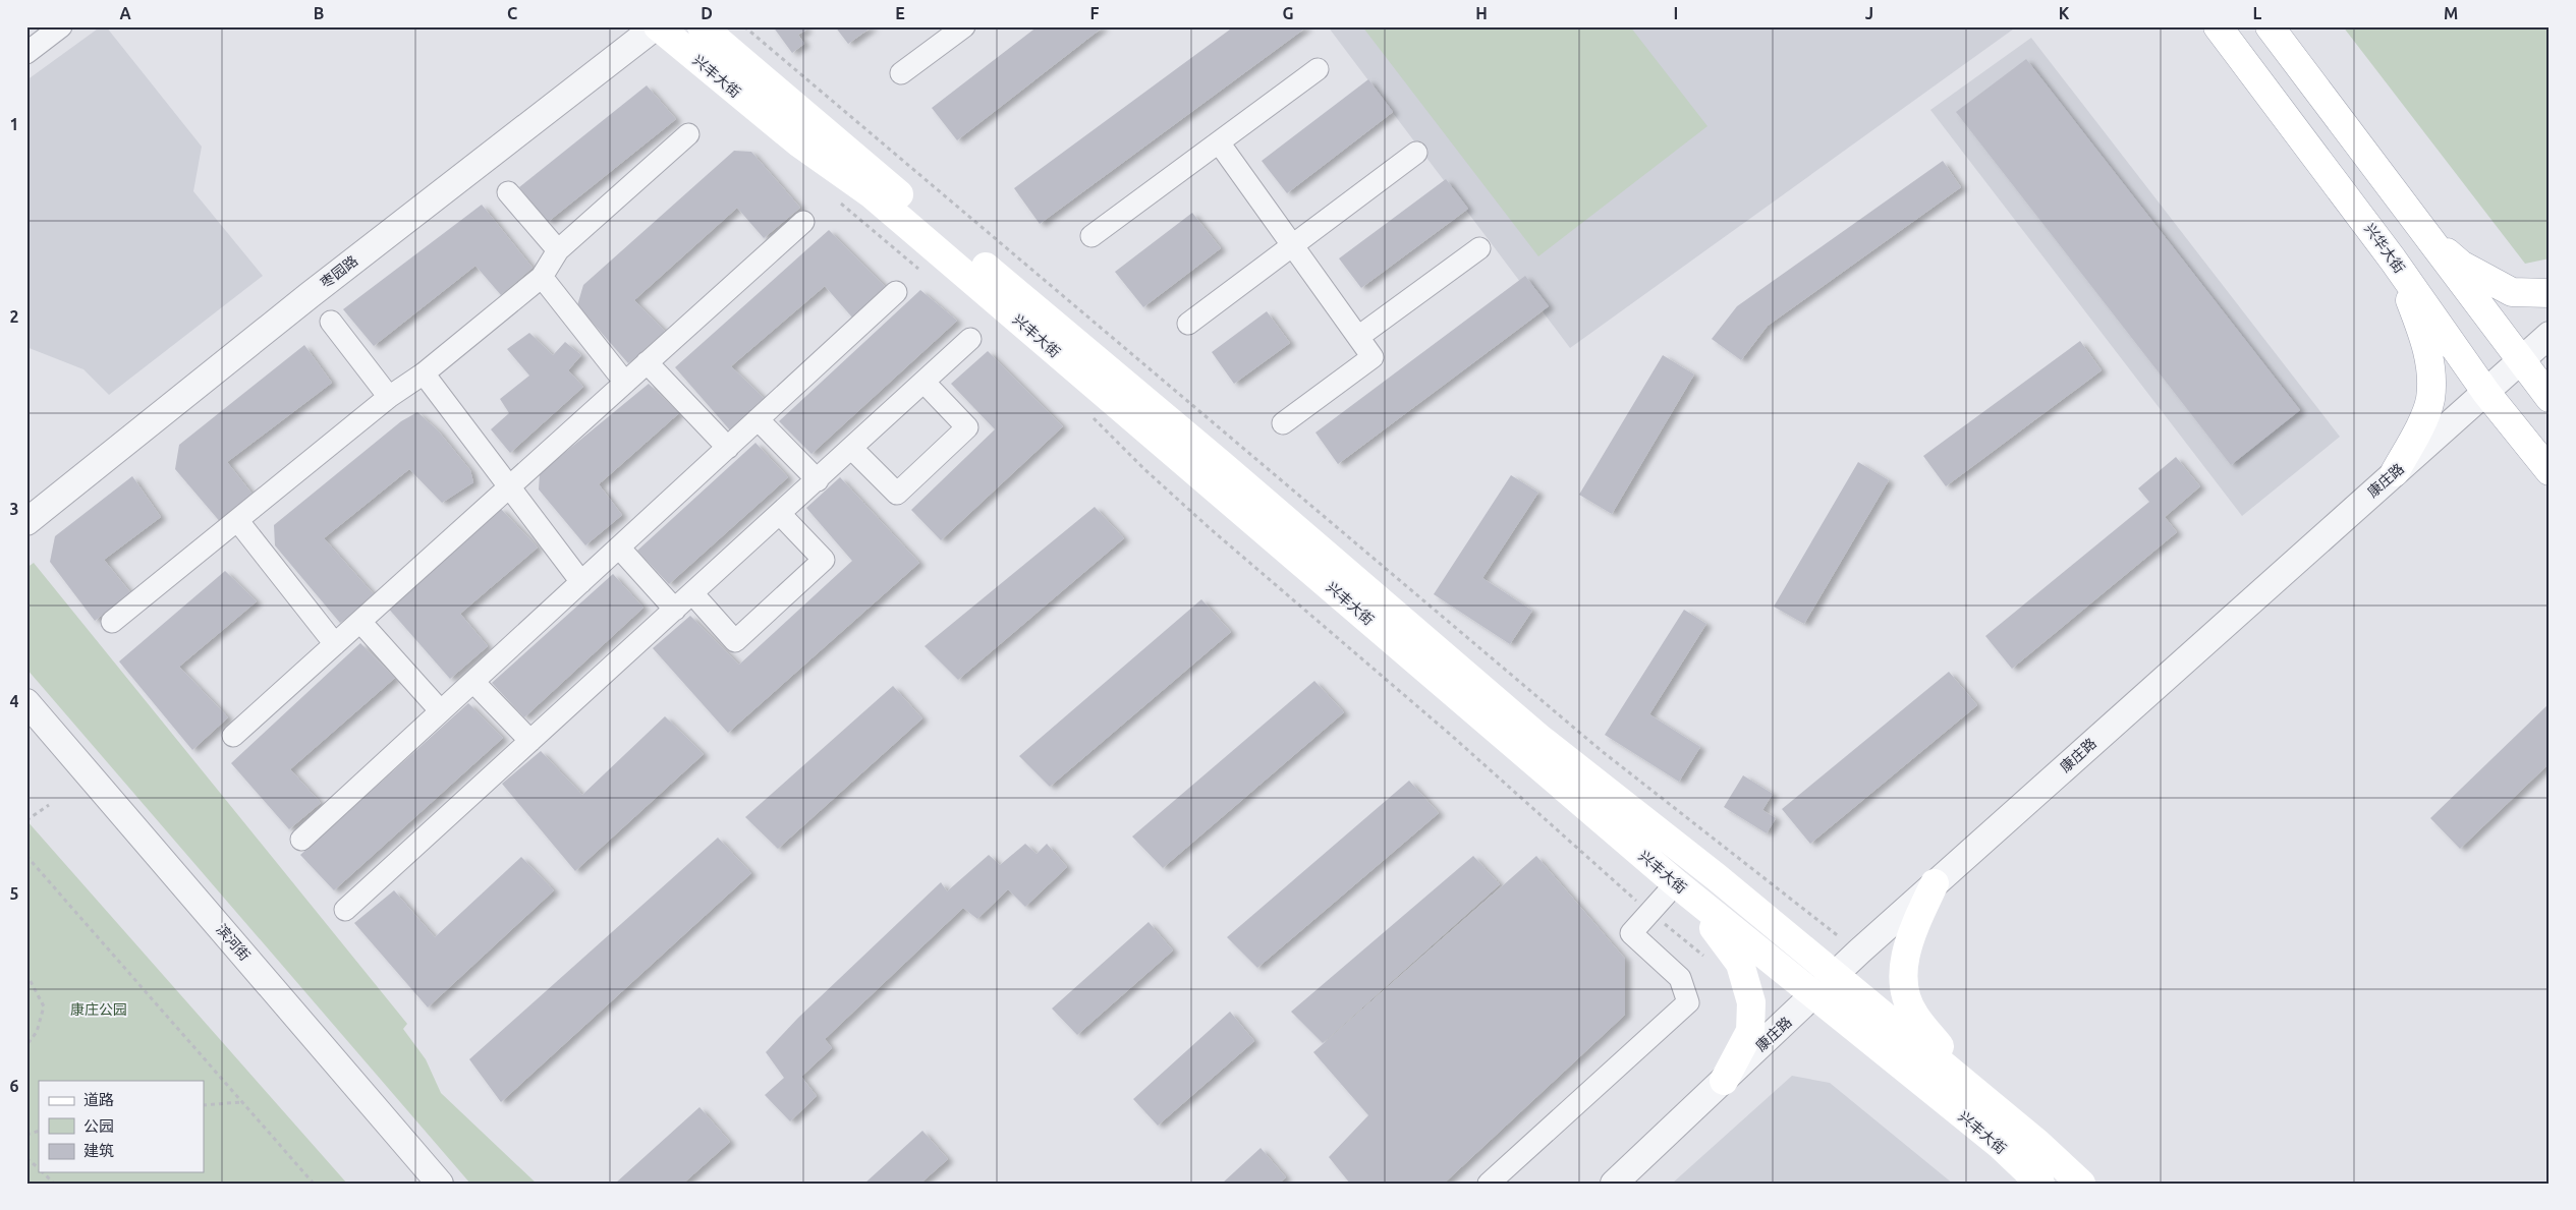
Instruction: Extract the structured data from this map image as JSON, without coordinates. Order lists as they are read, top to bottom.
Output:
{
  "streets": {
    "main road": ["兴丰大街", "兴华大街"],
    "street": ["枣园路", "康庄路", "滨河街"]
  },
  "crossings": [
    ["兴丰大街", "枣园路"],
    ["兴丰大街", "康庄路"],
    ["兴华大街", "康庄路"]
  ],
  "parks": ["康庄公园"],
  "legend": ["道路", "公园", "建筑"],
  "grid": {
    "columns": [
      "A",
      "B",
      "C",
      "D",
      "E",
      "F",
      "G",
      "H",
      "I",
      "J",
      "K",
      "L",
      "M"
    ],
    "rows": [
      "1",
      "2",
      "3",
      "4",
      "5",
      "6"
    ]
  }
}
